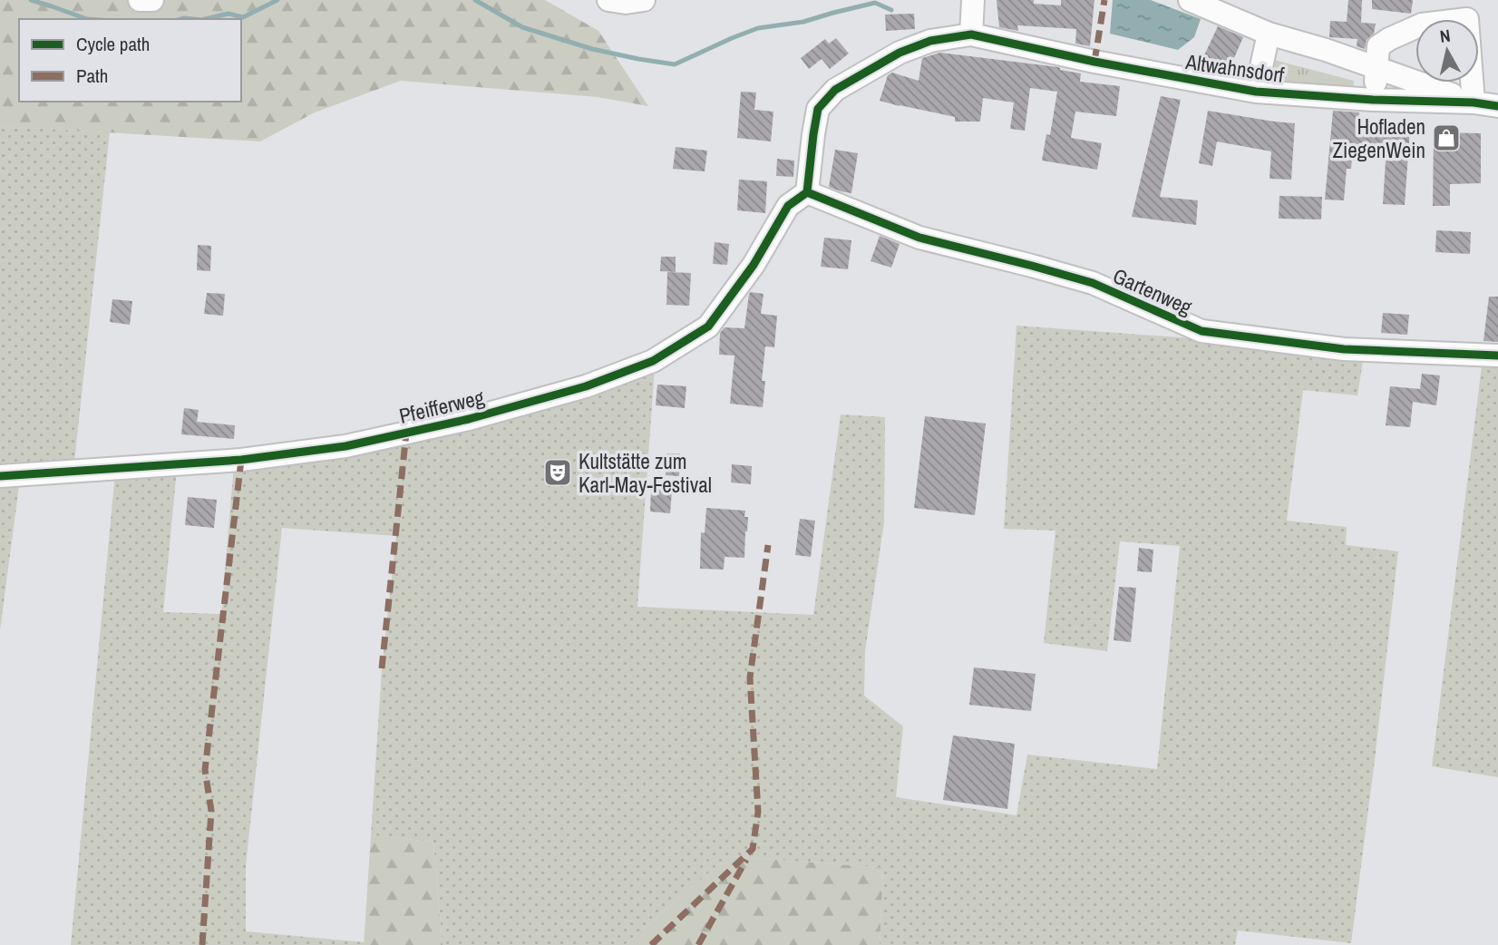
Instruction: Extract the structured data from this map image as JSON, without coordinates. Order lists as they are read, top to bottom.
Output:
{
  "streets": {
    "street": ["Altwahnsdorf", "Gartenweg", "Pfeifferweg"]
  },
  "crossings": [
    ["Gartenweg", "Pfeifferweg"]
  ],
  "places": {
    "shop": ["Hofladen ZiegenWein"],
    "theatre": ["Kultstätte zum Karl-May-Festival"]
  },
  "legend": ["Cycle path", "Path"],
  "north": "top"
}
